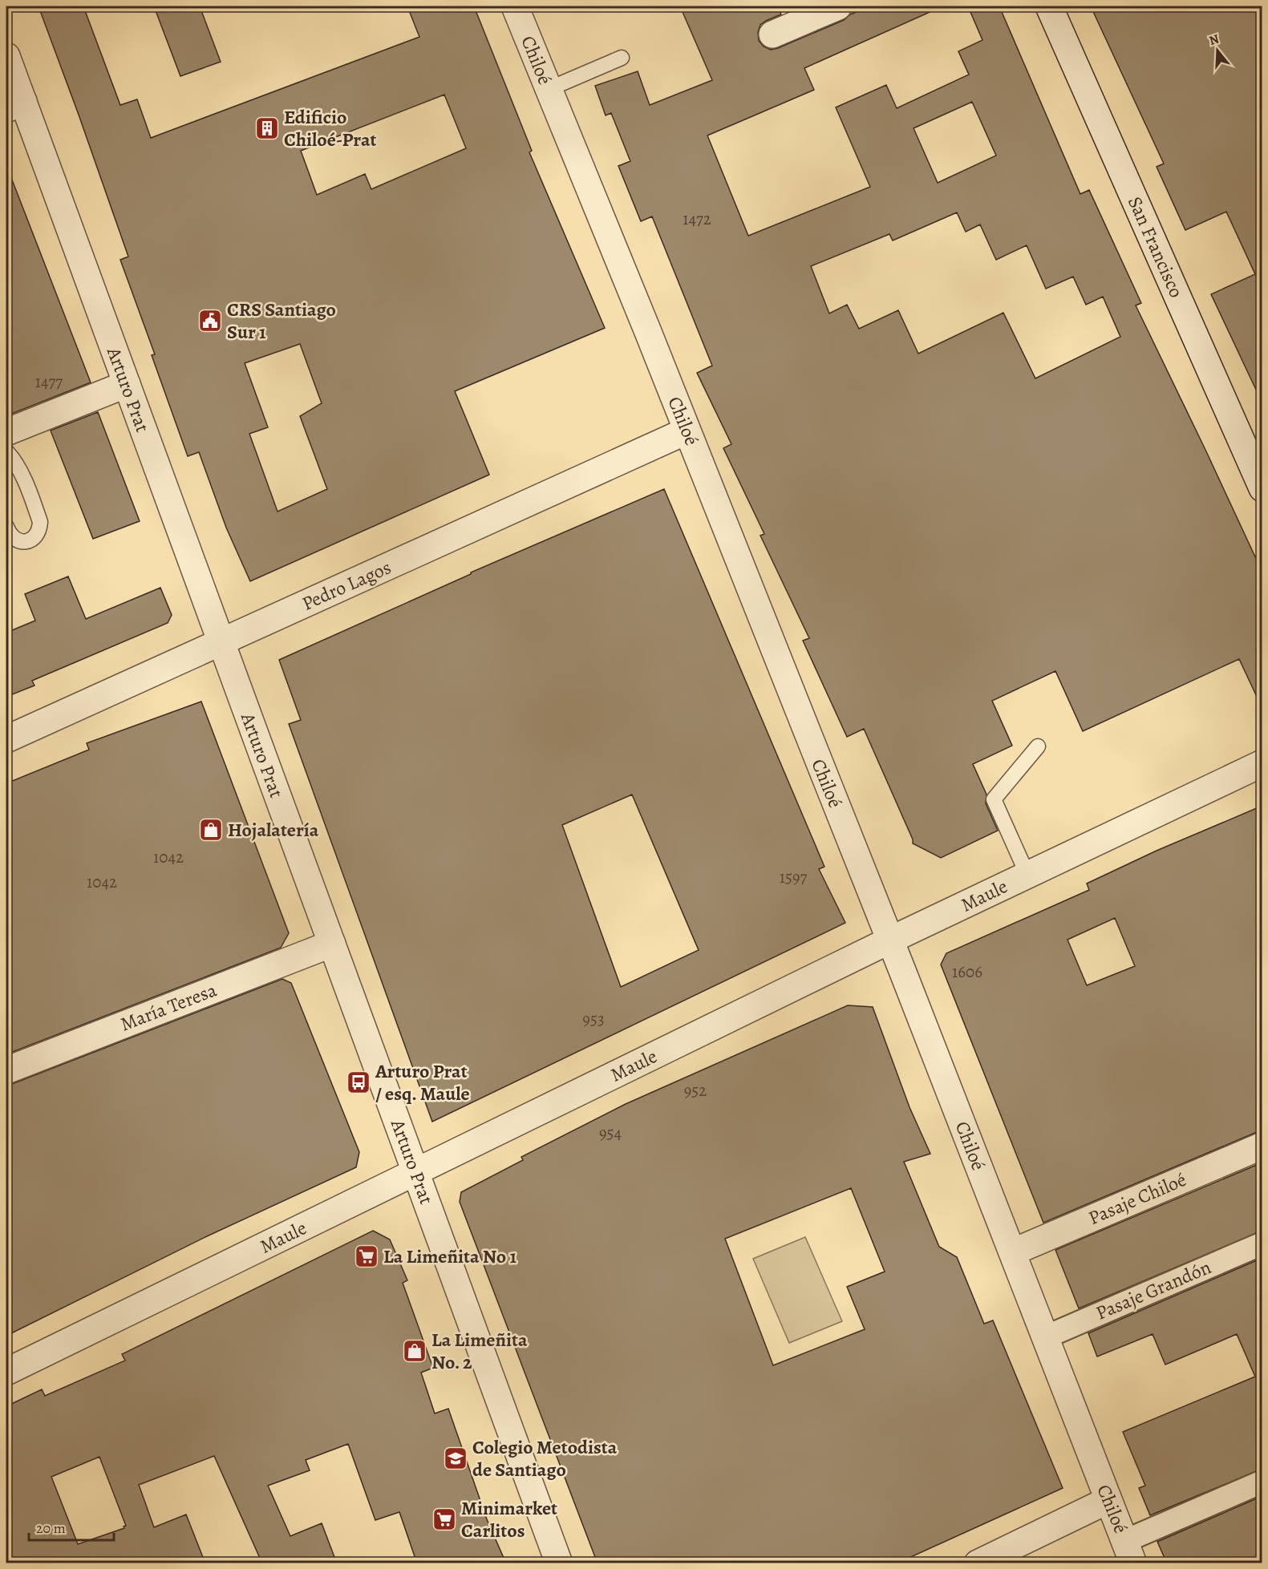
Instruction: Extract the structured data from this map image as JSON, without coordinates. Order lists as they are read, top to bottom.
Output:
{
  "streets": {
    "street": [
      "Chiloé",
      "San Francisco",
      "Arturo Prat",
      "Pedro Lagos",
      "Maule",
      "María Teresa",
      "Pasaje Chiloé",
      "Pasaje Grandón"
    ]
  },
  "crossings": [
    ["Chiloé", "Pedro Lagos"],
    ["Chiloé", "Maule"],
    ["Chiloé", "Pasaje Chiloé"],
    ["Chiloé", "Pasaje Grandón"],
    ["Arturo Prat", "Pedro Lagos"],
    ["Arturo Prat", "Maule"],
    ["Arturo Prat", "María Teresa"]
  ],
  "places": {
    "building": ["Edificio Chiloé-Prat"],
    "public building": ["CRS Santiago Sur 1"],
    "shop": ["Hojalatería", "La Limeñita No. 2"],
    "bus stop": ["Arturo Prat / esq. Maule"],
    "supermarket": ["La Limeñita No 1", "Minimarket Carlitos"],
    "school or university": ["Colegio Metodista de Santiago"]
  },
  "house_numbers": [
    "1472",
    "1477",
    "1042",
    "1597",
    "1042",
    "1606",
    "953",
    "952",
    "954"
  ],
  "scale_bar": "20 m",
  "north": "top"
}
